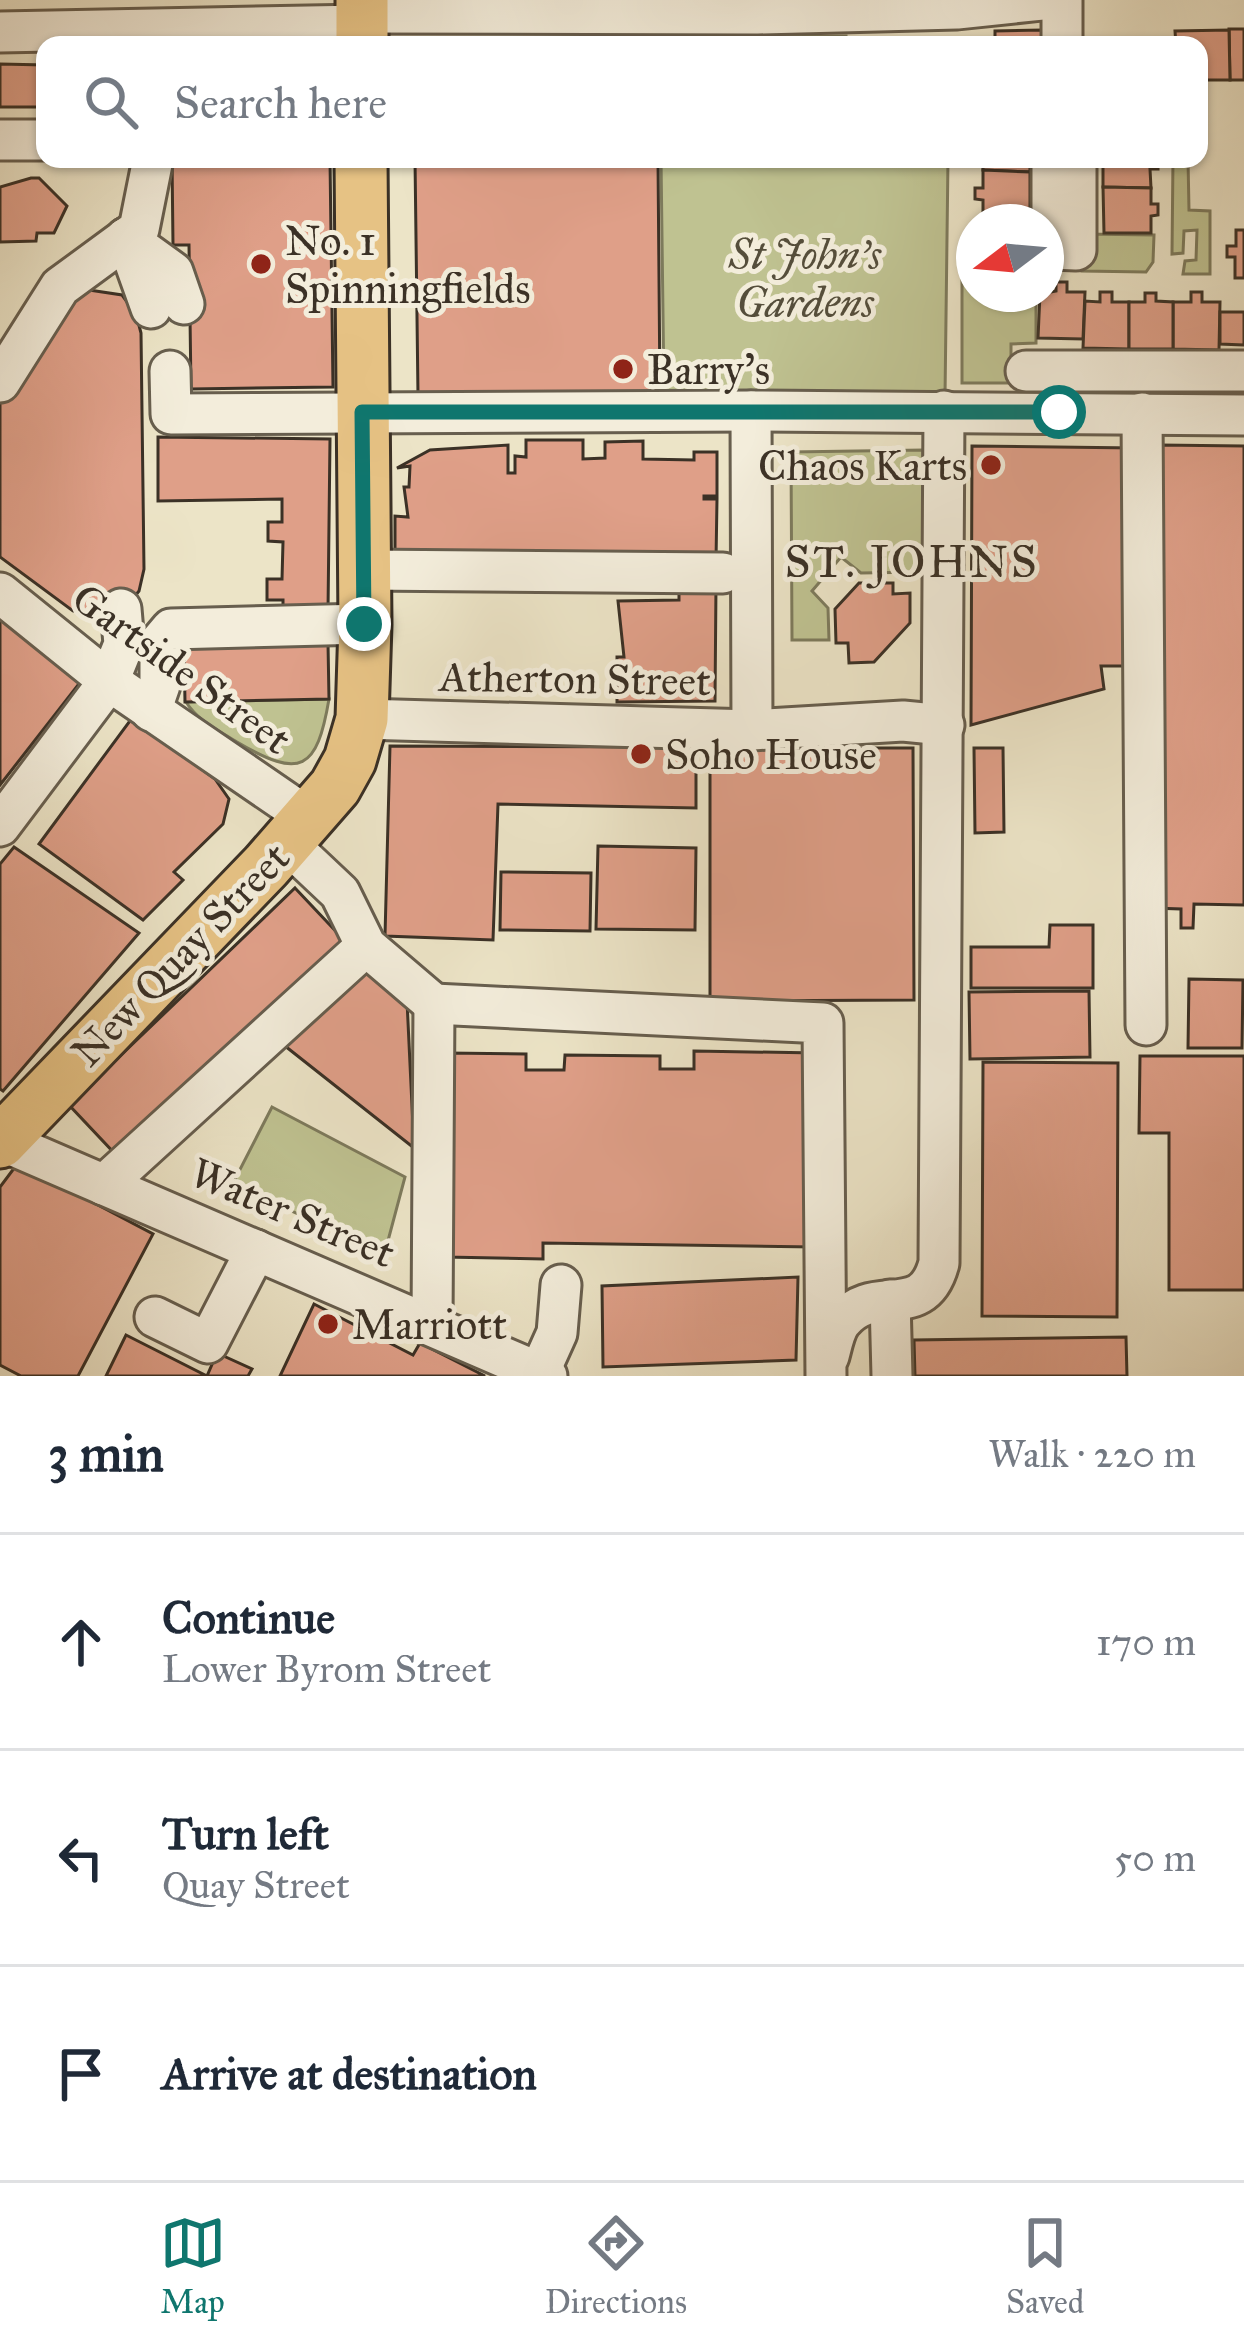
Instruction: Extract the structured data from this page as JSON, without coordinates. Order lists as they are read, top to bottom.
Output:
{
  "streets": {
    "main road": ["New Quay Street"],
    "street": ["Gartside Street", "Atherton Street", "Water Street"]
  },
  "crossings": [
    ["Gartside Street", "New Quay Street"],
    ["Atherton Street", "New Quay Street"],
    ["New Quay Street", "Water Street"]
  ],
  "districts": ["ST. JOHNS"],
  "parks": ["St John's Gardens"],
  "places": [
    "No. 1 Spinningfields",
    "Barry's",
    "Chaos Karts",
    "Soho House",
    "Marriott"
  ],
  "north": "left",
  "page": {
    "search": "Search here",
    "heading": ["3 min", "Walk · 220 m"],
    "list": [
      ["Continue", "Lower Byrom Street", "170 m"],
      ["Turn left", "Quay Street", "50 m"],
      "Arrive at destination"
    ],
    "nav": ["Map", "Directions", "Saved"]
  }
}
